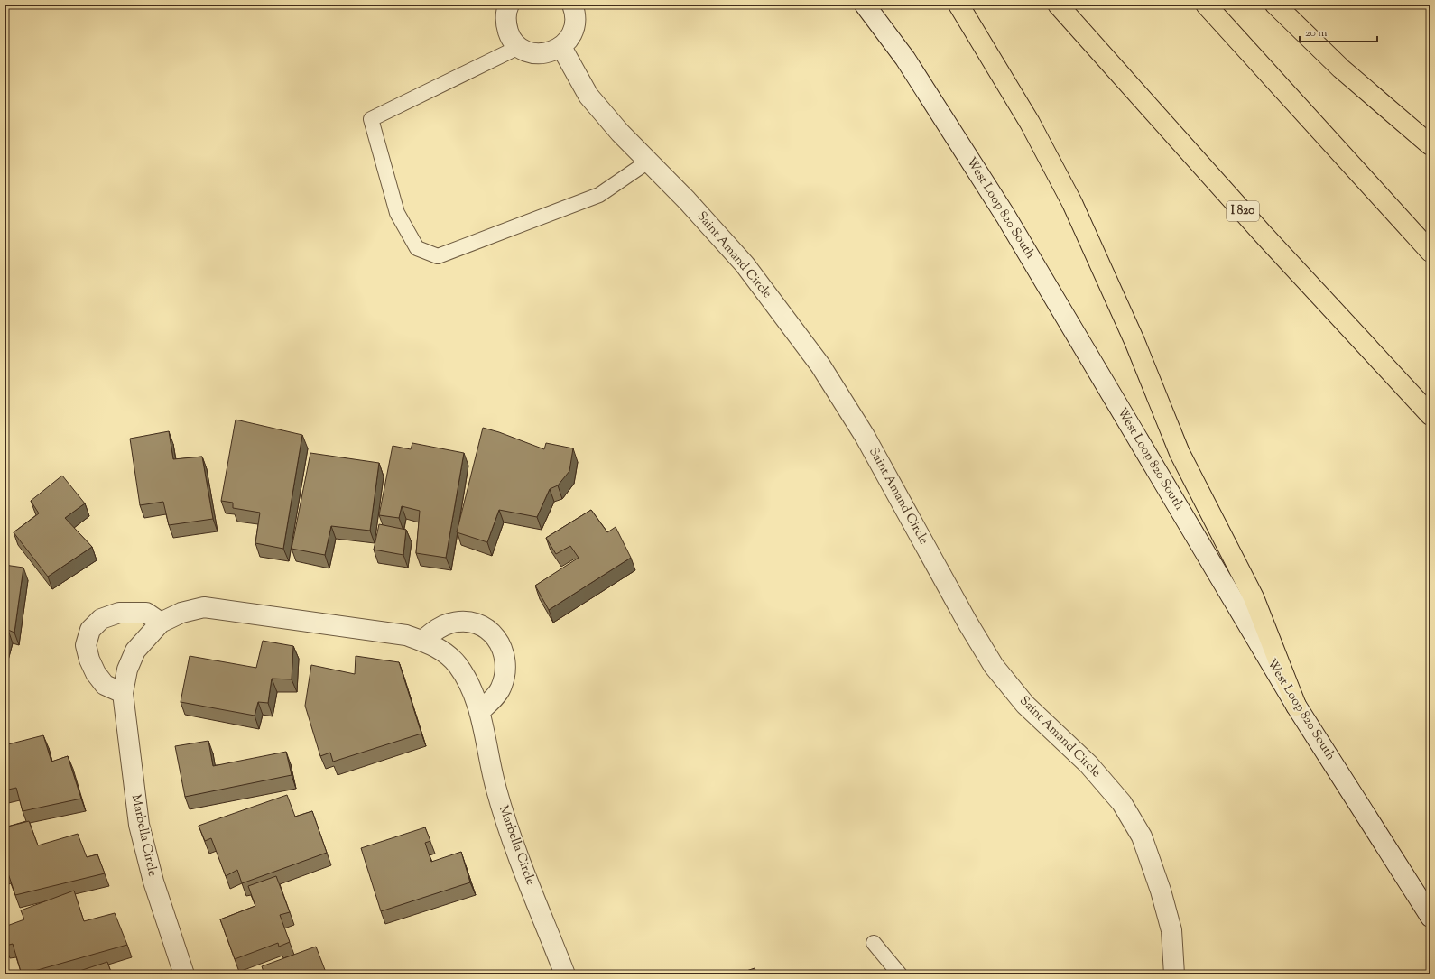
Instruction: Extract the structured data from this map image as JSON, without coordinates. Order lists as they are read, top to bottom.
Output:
{
  "streets": {
    "highway": ["I 820"],
    "street": ["West Loop 820 South", "Saint Amand Circle", "Marbella Circle"]
  },
  "scale_bar": "20 m"
}
